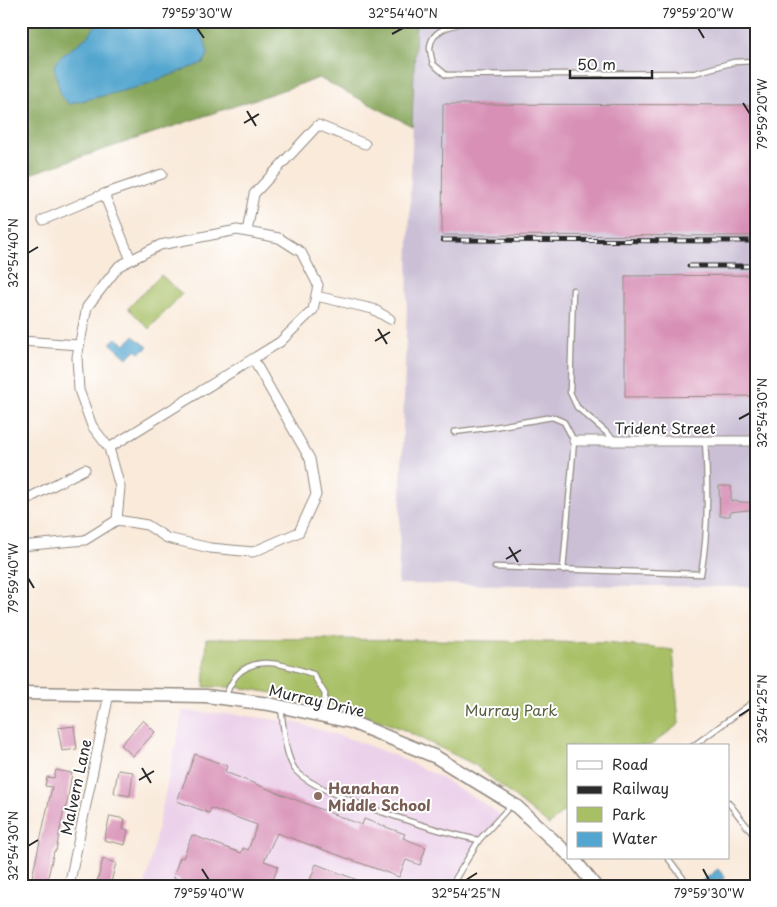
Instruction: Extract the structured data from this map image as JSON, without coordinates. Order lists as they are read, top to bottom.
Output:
{
  "streets": {
    "street": ["Trident Street", "Murray Drive", "Malvern Lane"]
  },
  "crossings": [
    ["Murray Drive", "Malvern Lane"]
  ],
  "parks": ["Murray Park"],
  "places": ["Hanahan Middle School"],
  "legend": [
    "Road",
    "Railway",
    "Park",
    "Water"
  ],
  "scale_bar": "50 m",
  "coordinates": [
    "79°59'30\"W",
    "32°54'40\"N",
    "79°59'20\"W",
    "32°54'30\"N",
    "79°59'40\"W",
    "32°54'25\"N"
  ]
}
